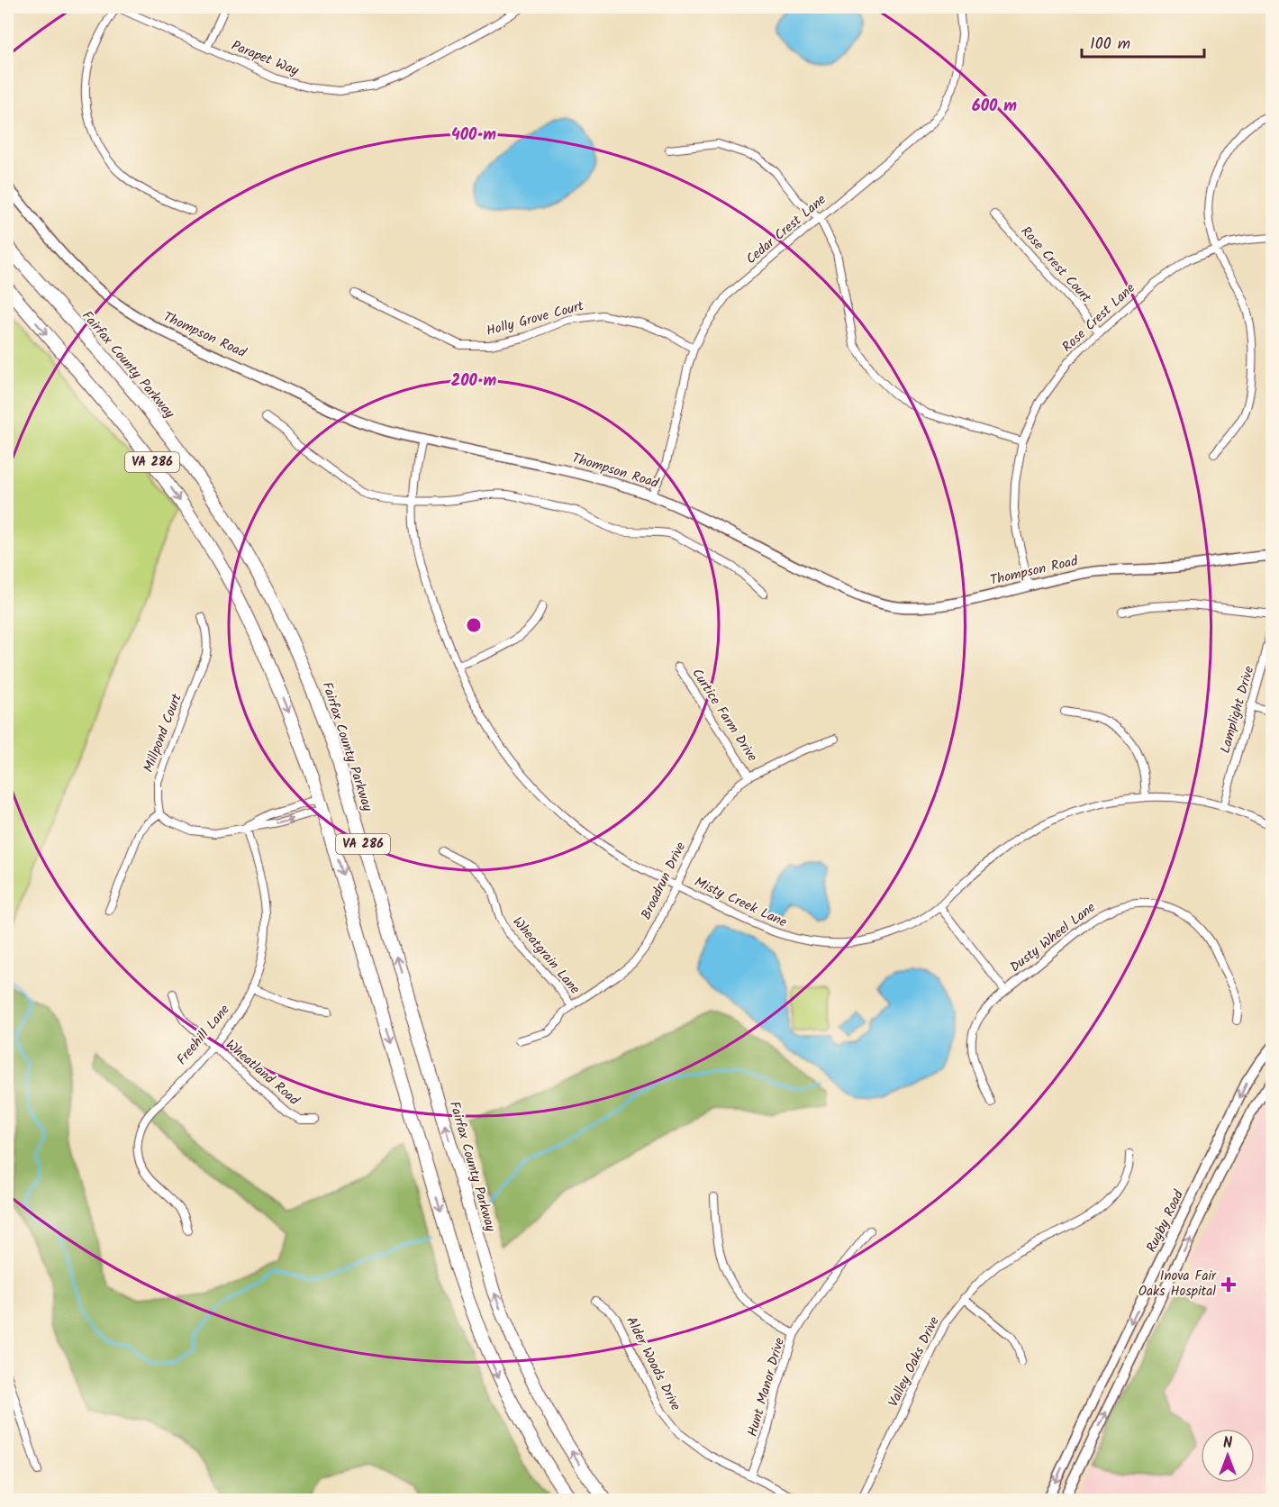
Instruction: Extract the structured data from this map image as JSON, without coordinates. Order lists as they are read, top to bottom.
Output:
{
  "streets": {
    "highway": ["Fairfax County Parkway", "VA 286"],
    "street": [
      "Parapet Way",
      "Cedar Crest Lane",
      "Rose Crest Court",
      "Rose Crest Lane",
      "Holly Grove Court",
      "Thompson Road",
      "Lamplight Drive",
      "Curtice Farm Drive",
      "Millpond Court",
      "Broadrun Drive",
      "Misty Creek Lane",
      "Dusty Wheel Lane",
      "Wheatgrain Lane",
      "Freehill Lane",
      "Wheatland Road",
      "Rugby Road",
      "Valley Oaks Drive",
      "Alder Woods Drive",
      "Hunt Manor Drive"
    ]
  },
  "crossings": [
    ["Cedar Crest Lane", "Holly Grove Court"],
    ["Cedar Crest Lane", "Thompson Road"],
    ["Rose Crest Court", "Rose Crest Lane"],
    ["Rose Crest Lane", "Thompson Road"],
    ["Thompson Road", "Misty Creek Lane"],
    ["Lamplight Drive", "Misty Creek Lane"],
    ["Curtice Farm Drive", "Broadrun Drive"],
    ["Broadrun Drive", "Misty Creek Lane"],
    ["Broadrun Drive", "Wheatgrain Lane"],
    ["Freehill Lane", "Wheatland Road"],
    ["Alder Woods Drive", "Hunt Manor Drive"]
  ],
  "places": {
    "health": ["Inova Fair Oaks Hospital"]
  },
  "scale_bar": "100 m",
  "north": "top",
  "rings": ["600 m", "400 m", "200 m"]
}
